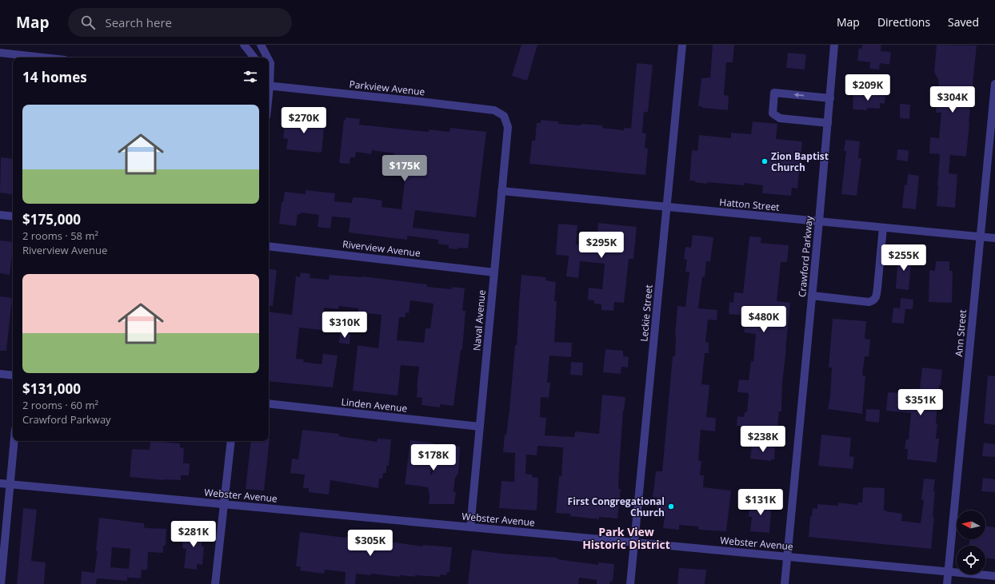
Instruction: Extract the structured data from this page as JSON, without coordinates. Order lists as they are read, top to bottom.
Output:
{
  "streets": {
    "street": [
      "Parkview Avenue",
      "Hatton Street",
      "Riverview Avenue",
      "Crawford Parkway",
      "Leckie Street",
      "Naval Avenue",
      "Ann Street",
      "Linden Avenue",
      "Webster Avenue"
    ]
  },
  "crossings": [
    ["Parkview Avenue", "Naval Avenue"],
    ["Hatton Street", "Crawford Parkway"],
    ["Hatton Street", "Leckie Street"],
    ["Hatton Street", "Naval Avenue"],
    ["Hatton Street", "Ann Street"],
    ["Riverview Avenue", "Naval Avenue"],
    ["Crawford Parkway", "Webster Avenue"],
    ["Leckie Street", "Webster Avenue"],
    ["Naval Avenue", "Linden Avenue"],
    ["Naval Avenue", "Webster Avenue"],
    ["Ann Street", "Webster Avenue"]
  ],
  "districts": ["Park View Historic District"],
  "places": ["Zion Baptist Church", "First Congregational Church"],
  "north": "left",
  "page": {
    "header": "Map",
    "search": "Search here",
    "nav": ["Map", "Directions", "Saved"],
    "heading": "14 homes",
    "price": [
      "$209K",
      "$304K",
      "$270K",
      "$175K",
      "$295K",
      "$255K",
      "$480K",
      "$310K",
      "$351K",
      "$238K",
      "$178K",
      "$131K",
      "$281K",
      "$305K"
    ],
    "list": [
      {
        "name": "$175,000",
        "note": "2 rooms · 58 m² · Riverview Avenue"
      },
      {
        "name": "$131,000",
        "note": "2 rooms · 60 m² · Crawford Parkway"
      }
    ]
  }
}
